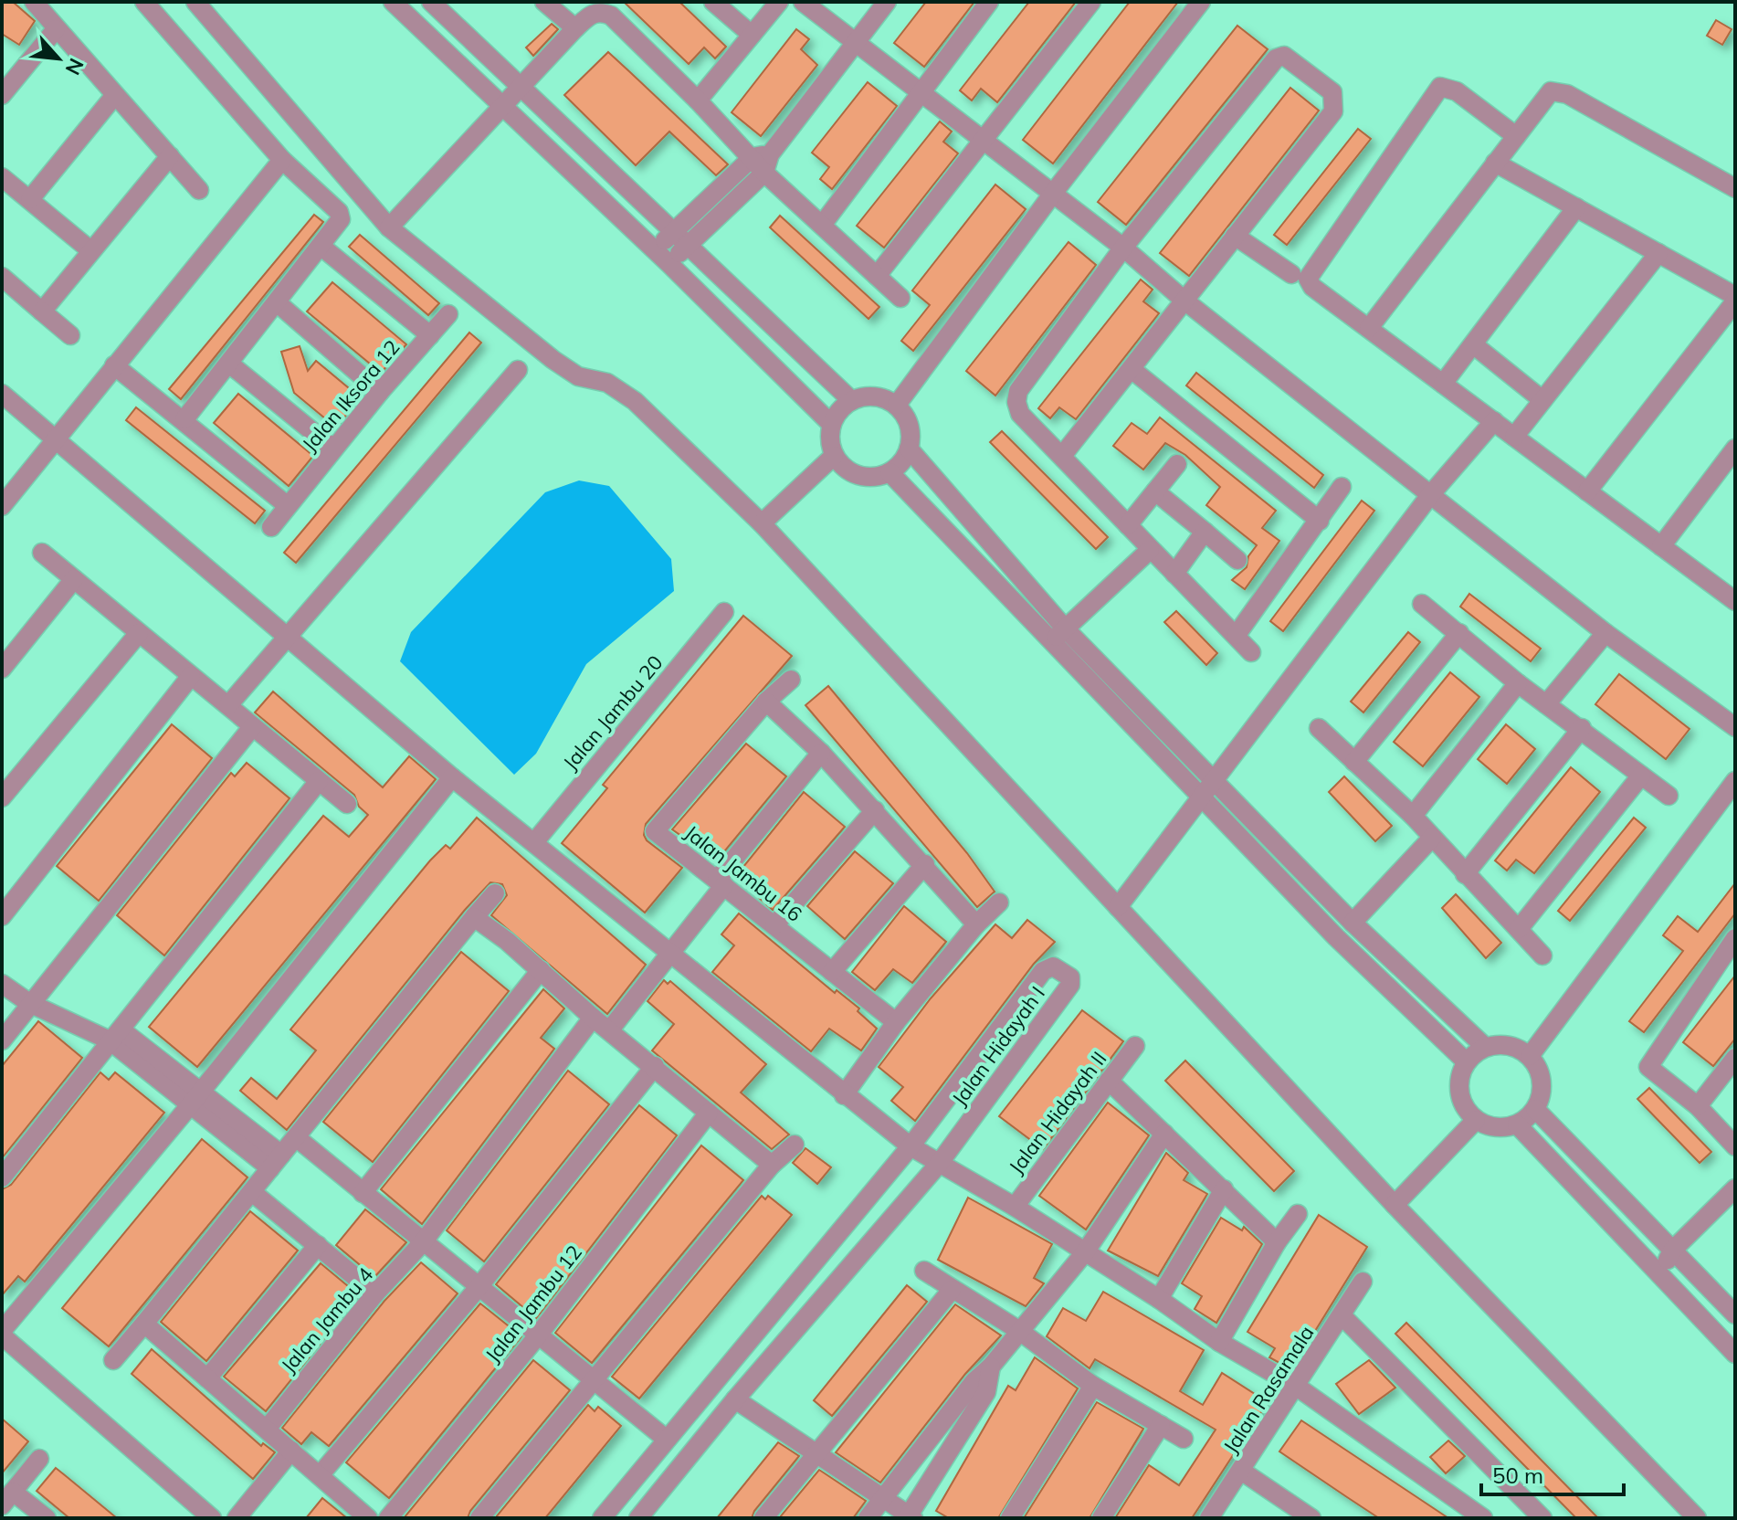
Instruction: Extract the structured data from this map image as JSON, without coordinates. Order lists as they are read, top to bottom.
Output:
{
  "streets": {
    "street": [
      "Jalan Iksora 12",
      "Jalan Jambu 20",
      "Jalan Jambu 16",
      "Jalan Hidayah I",
      "Jalan Hidayah II",
      "Jalan Jambu 12",
      "Jalan Jambu 4",
      "Jalan Rasamala"
    ]
  },
  "scale_bar": "50 m",
  "north": "bottom right"
}
